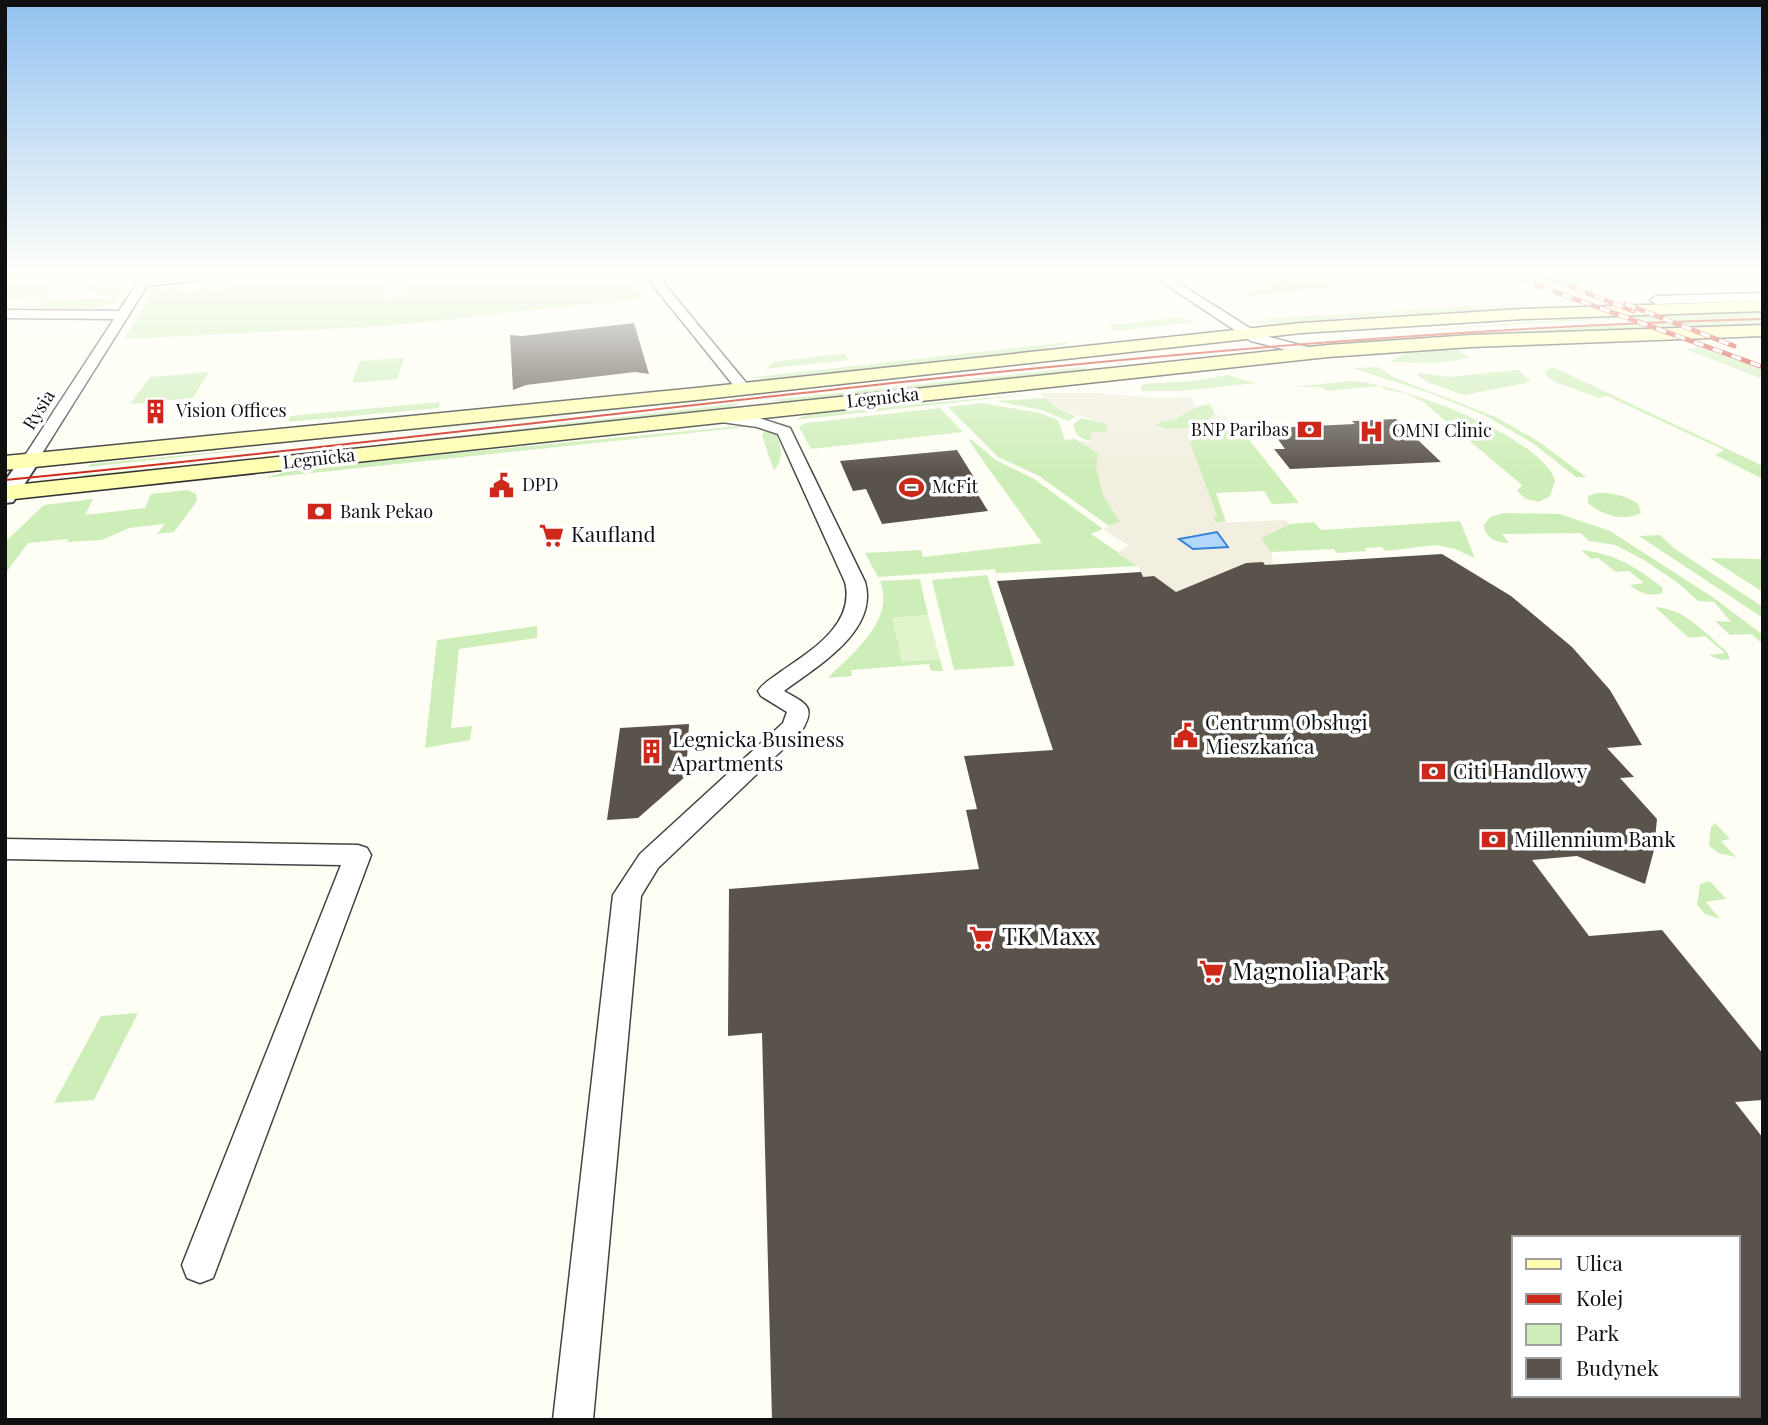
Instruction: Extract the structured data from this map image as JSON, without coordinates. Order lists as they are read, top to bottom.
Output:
{
  "streets": {
    "main road": ["Legnicka"],
    "street": ["Rysia"]
  },
  "crossings": [
    ["Legnicka", "Rysia"]
  ],
  "places": {
    "building": ["Vision Offices", "Legnicka Business Apartments"],
    "bank": [
      "BNP Paribas",
      "Bank Pekao",
      "Citi Handlowy",
      "Millennium Bank"
    ],
    "hospital": ["OMNI Clinic"],
    "public building": ["DPD", "Centrum Obsługi Mieszkańca"],
    "sports": ["McFit"],
    "supermarket": ["Kaufland", "TK Maxx", "Magnolia Park"]
  },
  "legend": [
    "Ulica",
    "Kolej",
    "Park",
    "Budynek"
  ]
}
